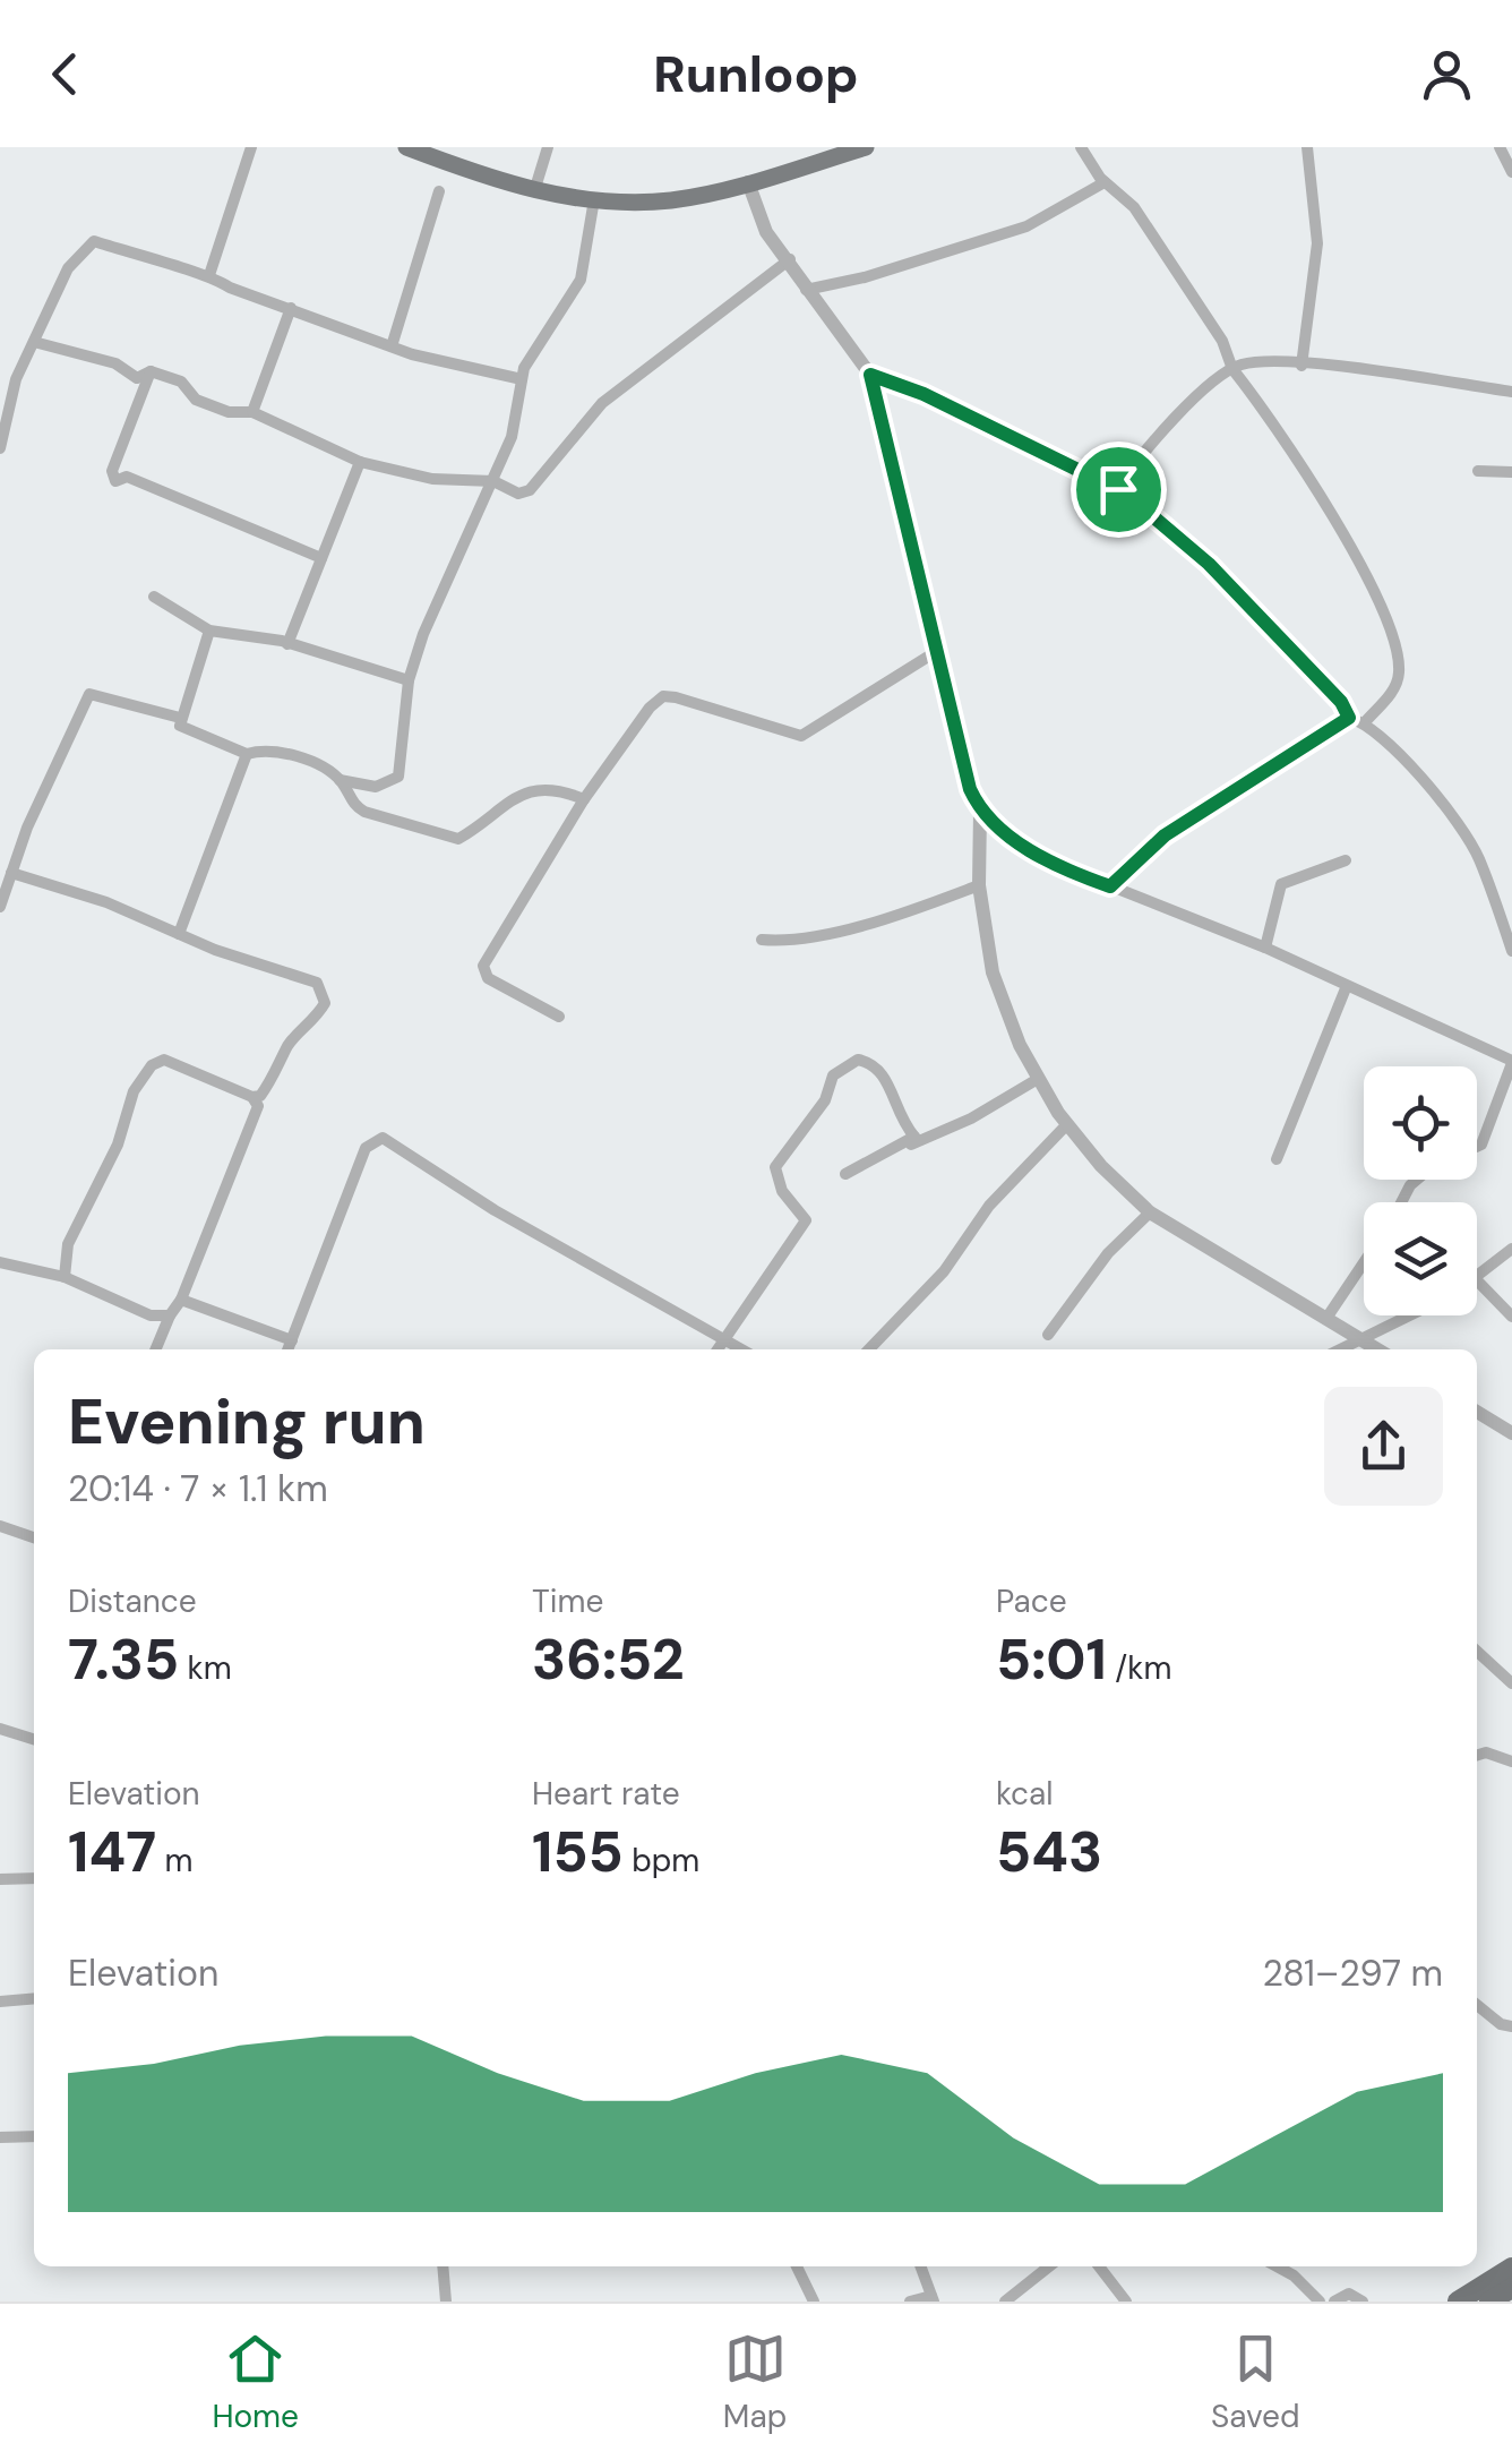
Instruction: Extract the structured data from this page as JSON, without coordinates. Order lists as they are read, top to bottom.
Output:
{
  "page": {
    "header": "Runloop",
    "heading": ["Evening run", "20:14 · 7 × 1.1 km"],
    "stats": [
      ["Distance", "7.35 km"],
      ["Time", "36:52"],
      ["Pace", "5:01 /km"],
      ["Elevation", "147 m"],
      ["Heart rate", "155 bpm"],
      ["kcal", "543"]
    ],
    "chart": ["Elevation", "281–297 m"],
    "tabs": ["Home", "Map", "Saved"]
  }
}
